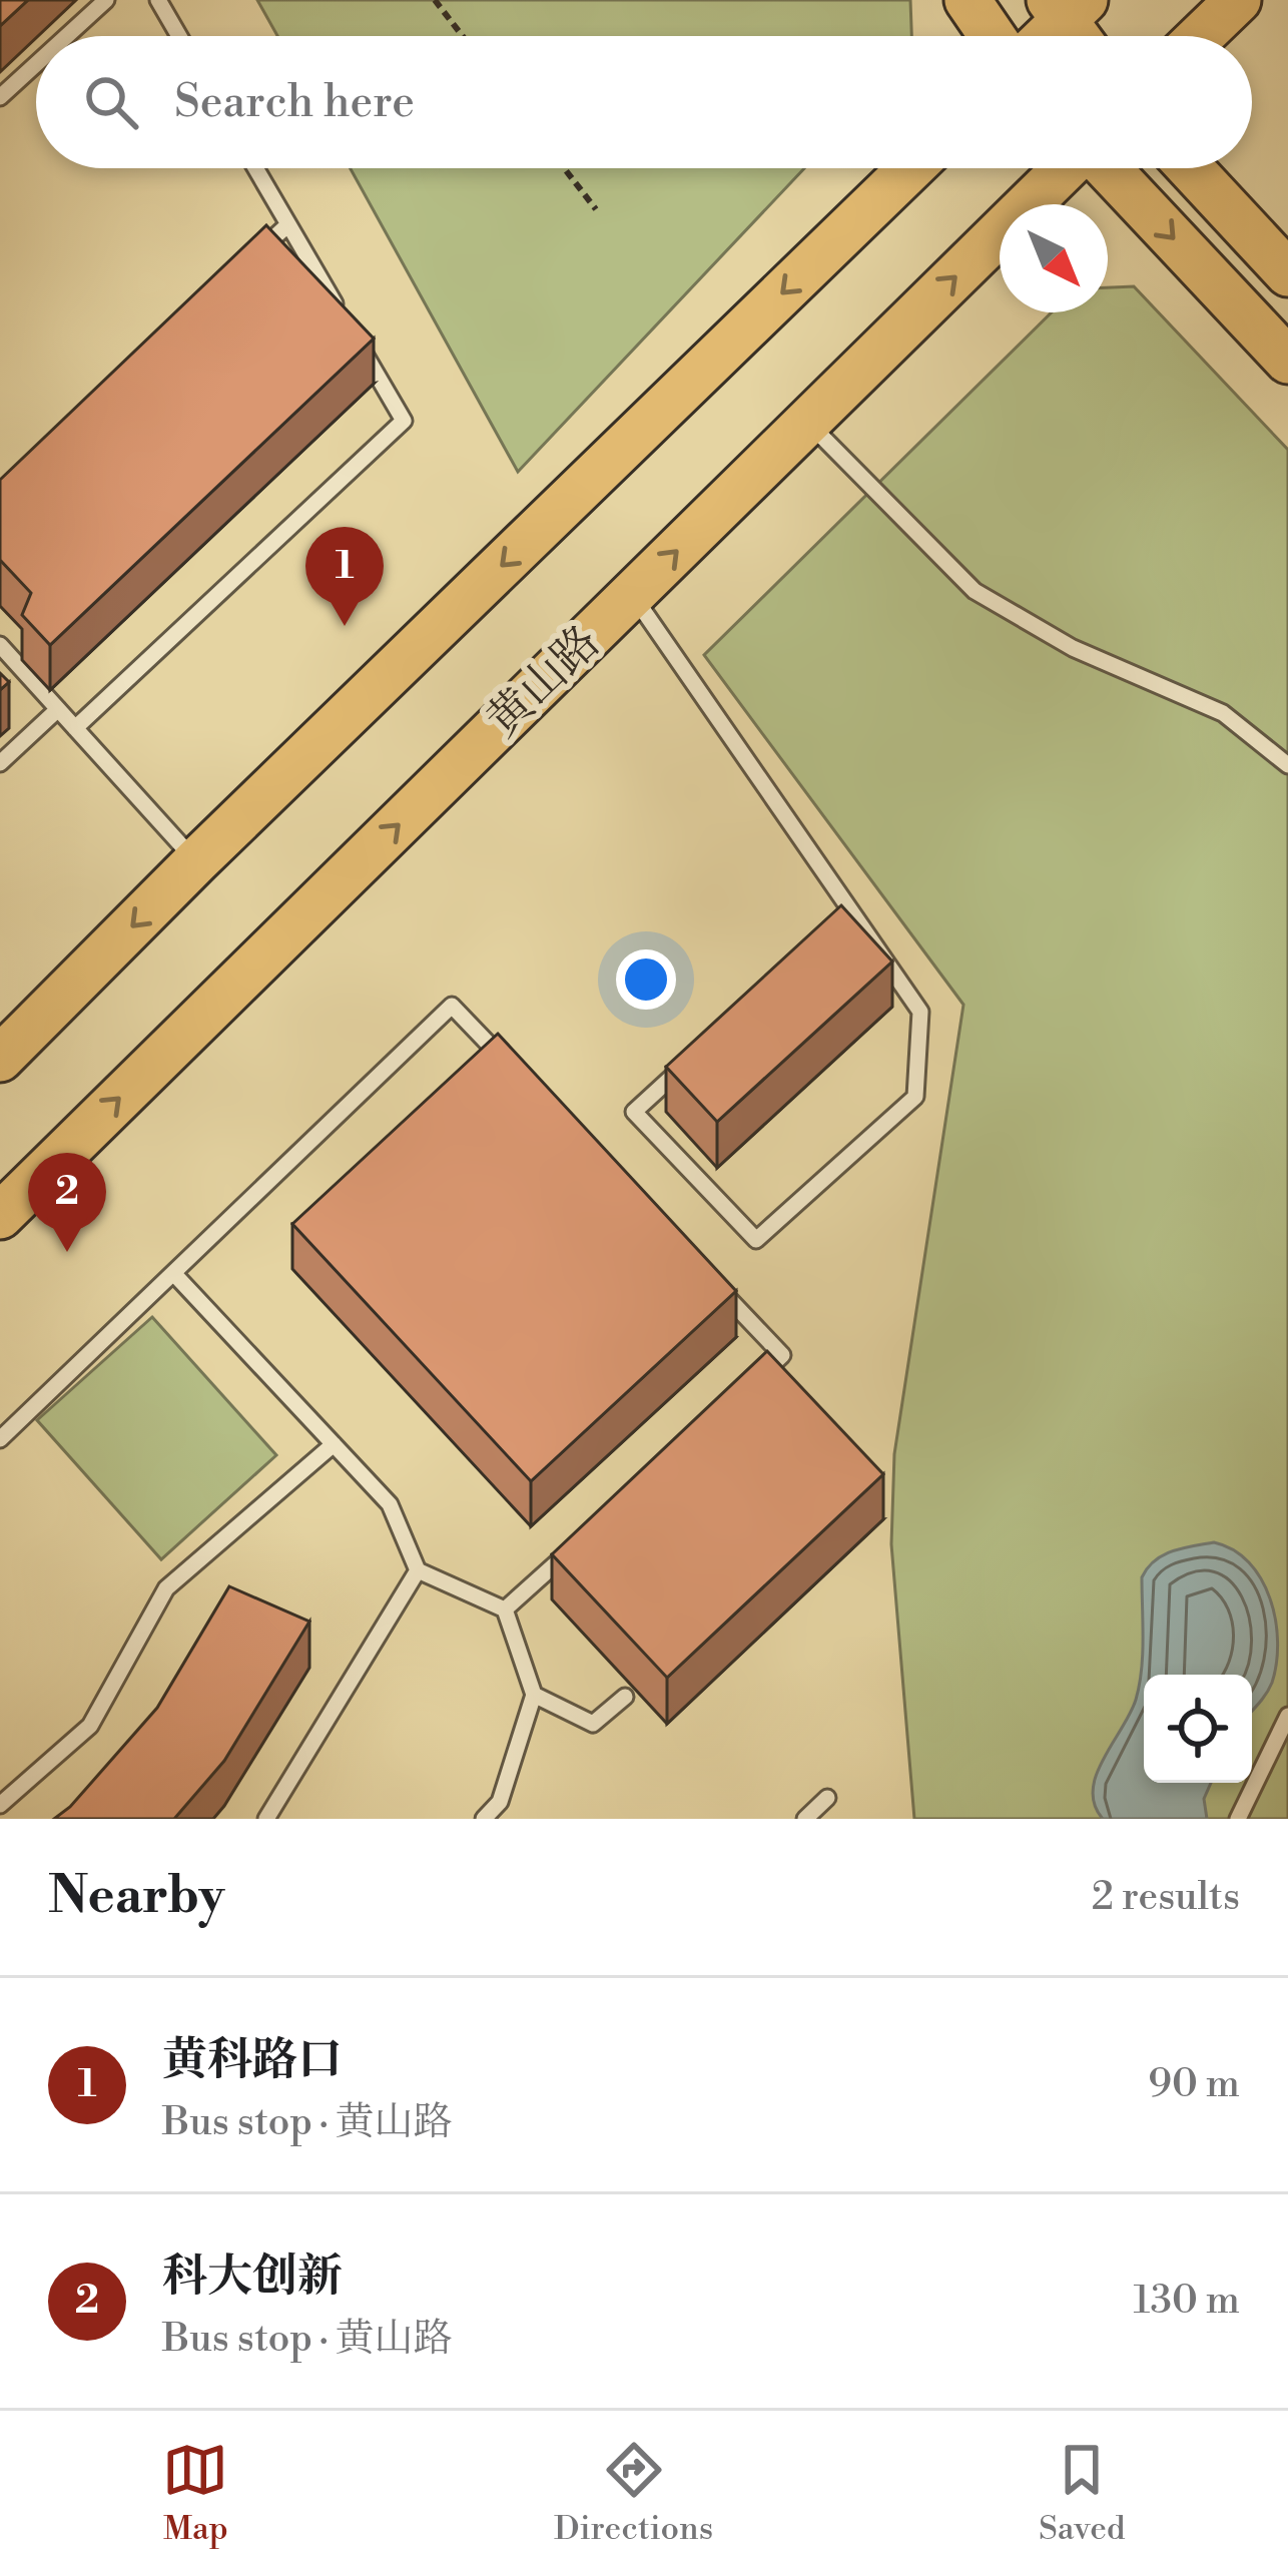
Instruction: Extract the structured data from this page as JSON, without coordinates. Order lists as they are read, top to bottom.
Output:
{
  "streets": {
    "main road": ["黄山路"]
  },
  "north": "bottom right",
  "page": {
    "search": "Search here",
    "pins": ["1", "2"],
    "heading": ["Nearby", "2 results"],
    "list": [
      {
        "mark": "1",
        "name": "黄科路口",
        "note": "Bus stop · 黄山路",
        "value": "90 m"
      },
      {
        "mark": "2",
        "name": "科大创新",
        "note": "Bus stop · 黄山路",
        "value": "130 m"
      }
    ],
    "nav": ["Map", "Directions", "Saved"]
  }
}
